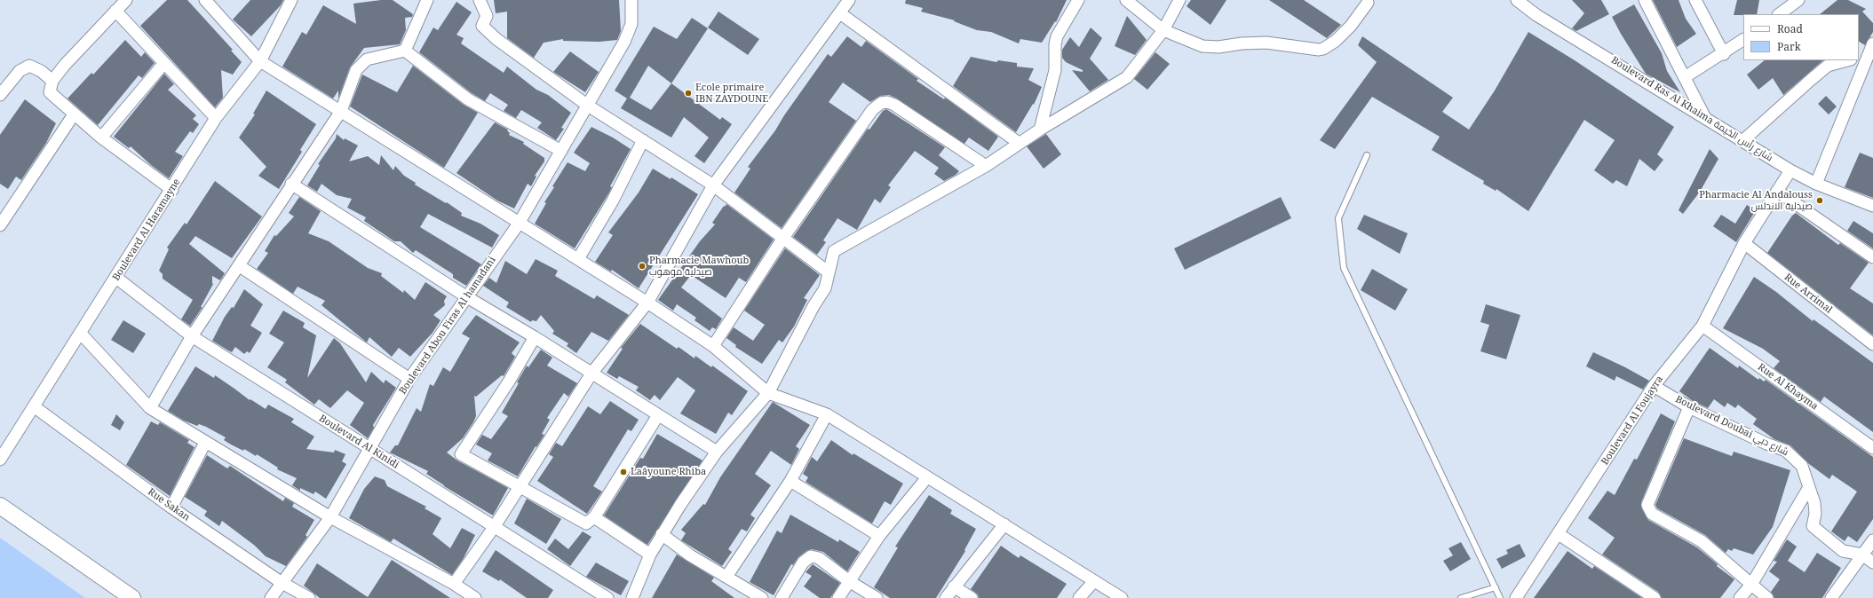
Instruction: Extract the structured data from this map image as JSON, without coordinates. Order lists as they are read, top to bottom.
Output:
{
  "streets": {
    "street": [
      "Boulevard Ras Al Khaima شارع رأس الخيمة",
      "Boulevard Al Haramayne",
      "Rue Arrimal",
      "Boulevard Abou Firas Al hamadani",
      "Rue Al Khayma",
      "Boulevard Al Foujayra",
      "Boulevard Doubai شارع دبي",
      "Boulevard Al Kinidi",
      "Rue Sakan"
    ]
  },
  "crossings": [
    ["Boulevard Ras Al Khaima شارع رأس الخيمة", "Boulevard Al Foujayra"],
    ["Boulevard Al Haramayne", "Boulevard Al Kinidi"],
    ["Boulevard Al Haramayne", "Rue Sakan"],
    ["Rue Arrimal", "Boulevard Al Foujayra"],
    ["Boulevard Abou Firas Al hamadani", "Boulevard Al Kinidi"],
    ["Boulevard Abou Firas Al hamadani", "Rue Sakan"],
    ["Rue Al Khayma", "Boulevard Al Foujayra"],
    ["Boulevard Al Foujayra", "Boulevard Doubai شارع دبي"]
  ],
  "places": [
    "Ecole primaire IBN ZAYDOUNE",
    "Pharmacie Al Andalouss صيدلية الاندلس",
    "Pharmacie Mawhoub صيدلية موهوب",
    "Laâyoune Rhiba"
  ],
  "legend": ["Road", "Park"]
}
